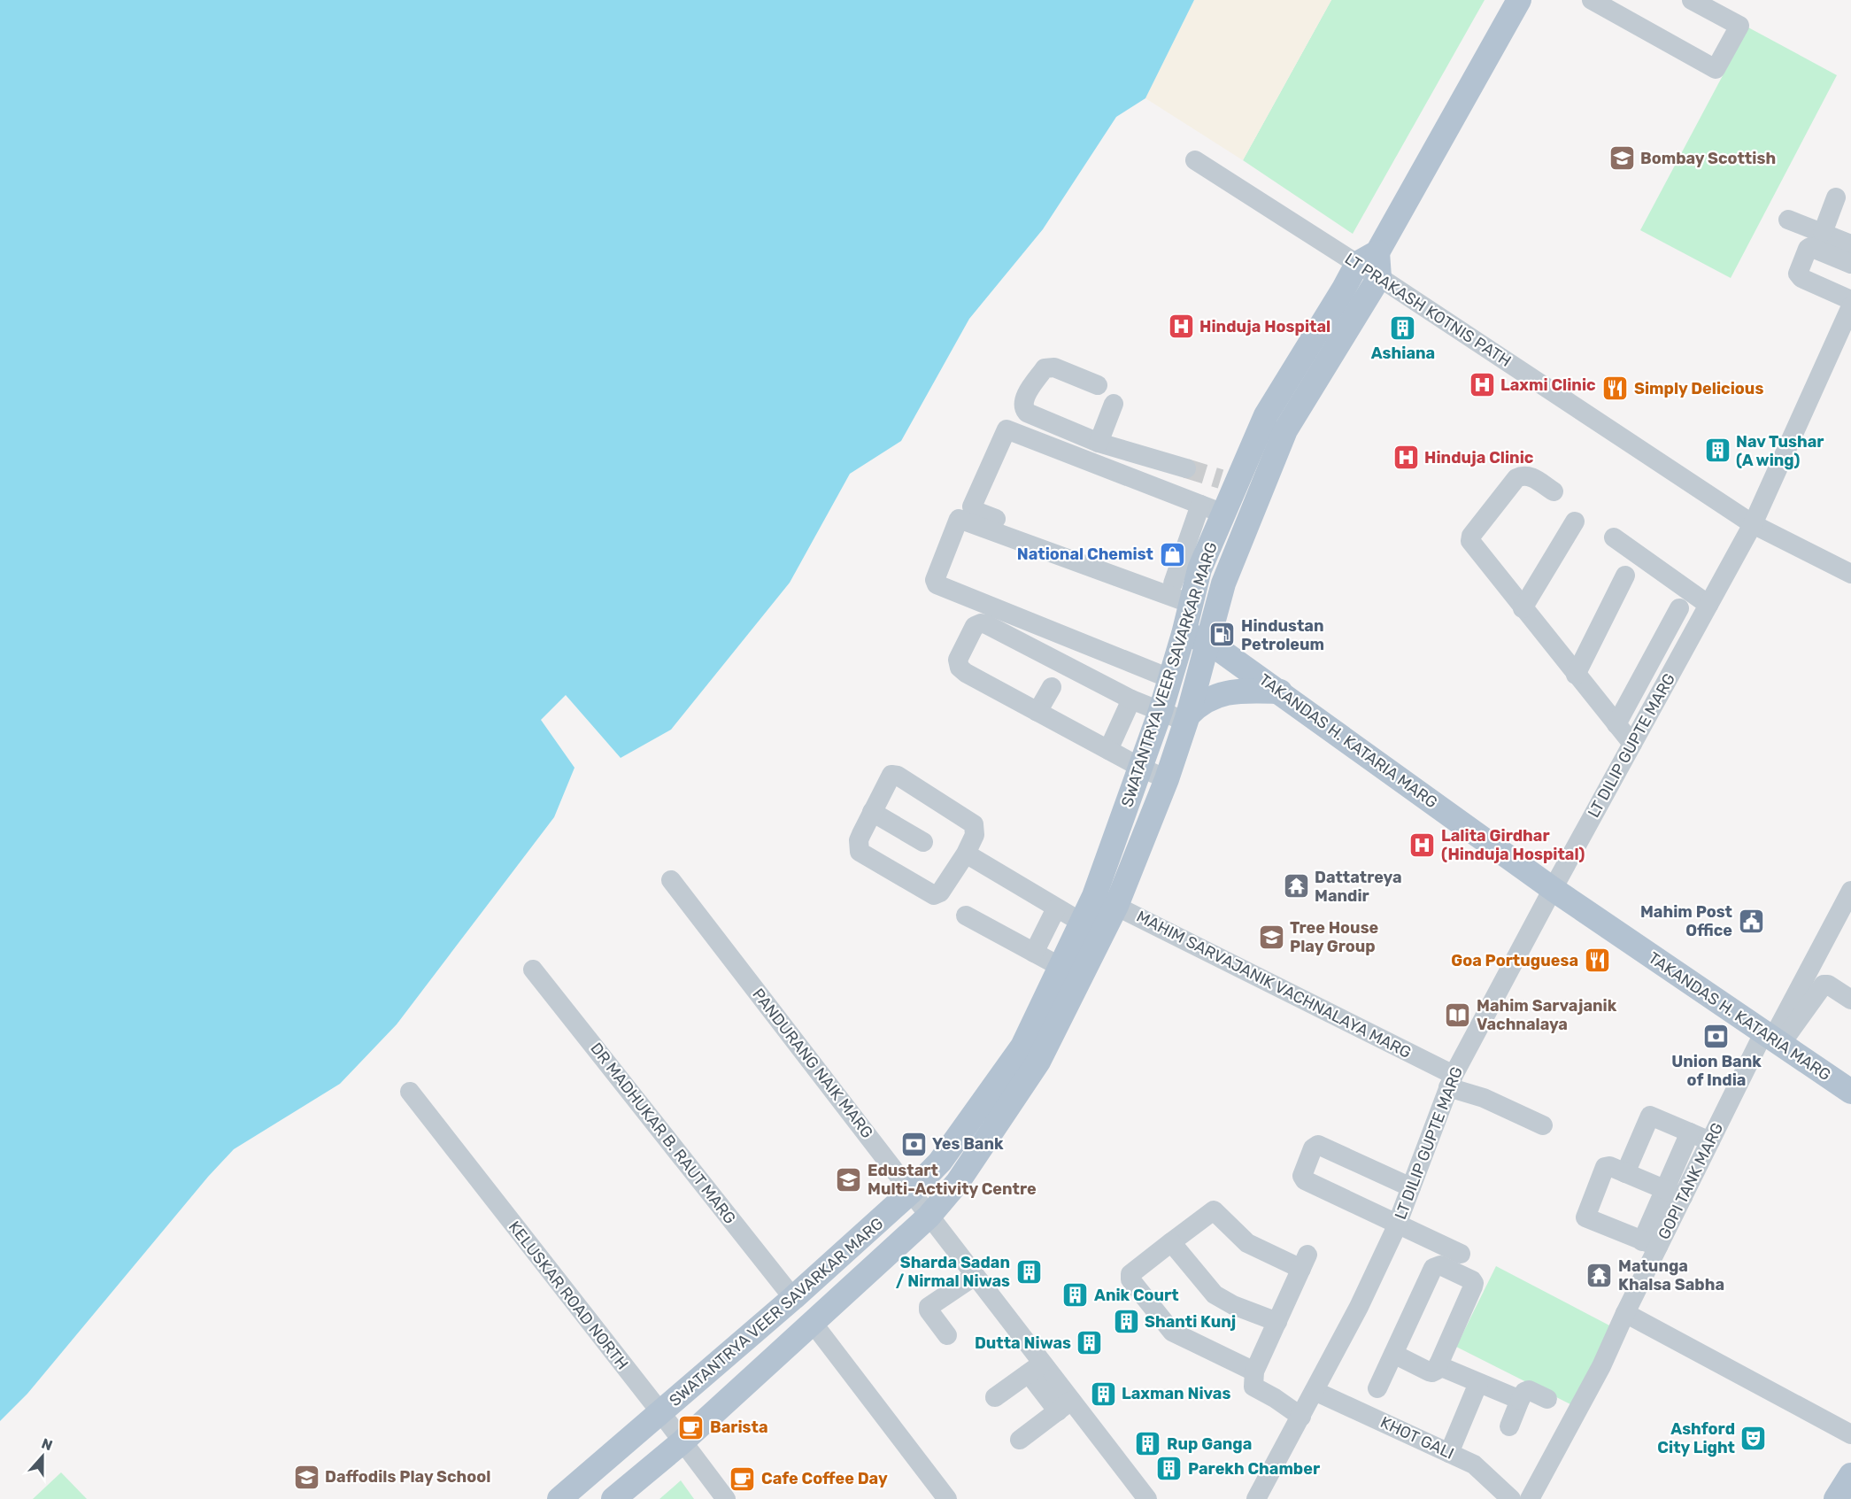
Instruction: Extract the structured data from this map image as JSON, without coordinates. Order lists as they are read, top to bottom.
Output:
{
  "streets": {
    "main road": ["SWATANTRYA VEER SAVARKAR MARG", "TAKANDAS H. KATARIA MARG"],
    "street": [
      "LT PRAKASH KOTNIS PATH",
      "LT DILIP GUPTE MARG",
      "MAHIM SARVAJANIK VACHNALAYA MARG",
      "PANDURANG NAIK MARG",
      "DR MADHUKAR B. RAUT MARG",
      "GOPI TANK MARG",
      "KELUSKAR ROAD NORTH",
      "KHOT GALI"
    ]
  },
  "crossings": [
    ["LT PRAKASH KOTNIS PATH", "SWATANTRYA VEER SAVARKAR MARG"],
    ["LT PRAKASH KOTNIS PATH", "LT DILIP GUPTE MARG"],
    ["SWATANTRYA VEER SAVARKAR MARG", "TAKANDAS H. KATARIA MARG"],
    ["SWATANTRYA VEER SAVARKAR MARG", "MAHIM SARVAJANIK VACHNALAYA MARG"],
    ["SWATANTRYA VEER SAVARKAR MARG", "PANDURANG NAIK MARG"],
    ["SWATANTRYA VEER SAVARKAR MARG", "DR MADHUKAR B. RAUT MARG"],
    ["SWATANTRYA VEER SAVARKAR MARG", "KELUSKAR ROAD NORTH"],
    ["TAKANDAS H. KATARIA MARG", "LT DILIP GUPTE MARG"],
    ["TAKANDAS H. KATARIA MARG", "GOPI TANK MARG"],
    ["LT DILIP GUPTE MARG", "MAHIM SARVAJANIK VACHNALAYA MARG"],
    ["LT DILIP GUPTE MARG", "KHOT GALI"]
  ],
  "places": {
    "school or university": [
      "Bombay Scottish",
      "Tree House Play Group",
      "Edustart Multi-Activity Centre",
      "Daffodils Play School"
    ],
    "hospital": [
      "Hinduja Hospital",
      "Laxmi Clinic",
      "Hinduja Clinic",
      "Lalita Girdhar (Hinduja Hospital)"
    ],
    "building": [
      "Ashiana",
      "Nav Tushar (A wing)",
      "Sharda Sadan / Nirmal Niwas",
      "Anik Court",
      "Shanti Kunj",
      "Dutta Niwas",
      "Laxman Nivas",
      "Rup Ganga",
      "Parekh Chamber"
    ],
    "restaurant": ["Simply Delicious", "Goa Portuguesa"],
    "shop": ["National Chemist"],
    "fuel station": ["Hindustan Petroleum"],
    "temple": ["Dattatreya Mandir", "Matunga Khalsa Sabha"],
    "public building": ["Mahim Post Office"],
    "library": ["Mahim Sarvajanik Vachnalaya"],
    "bank": ["Union Bank of India", "Yes Bank"],
    "cafe": ["Barista", "Cafe Coffee Day"],
    "theatre": ["Ashford City Light"]
  },
  "north": "top"
}
